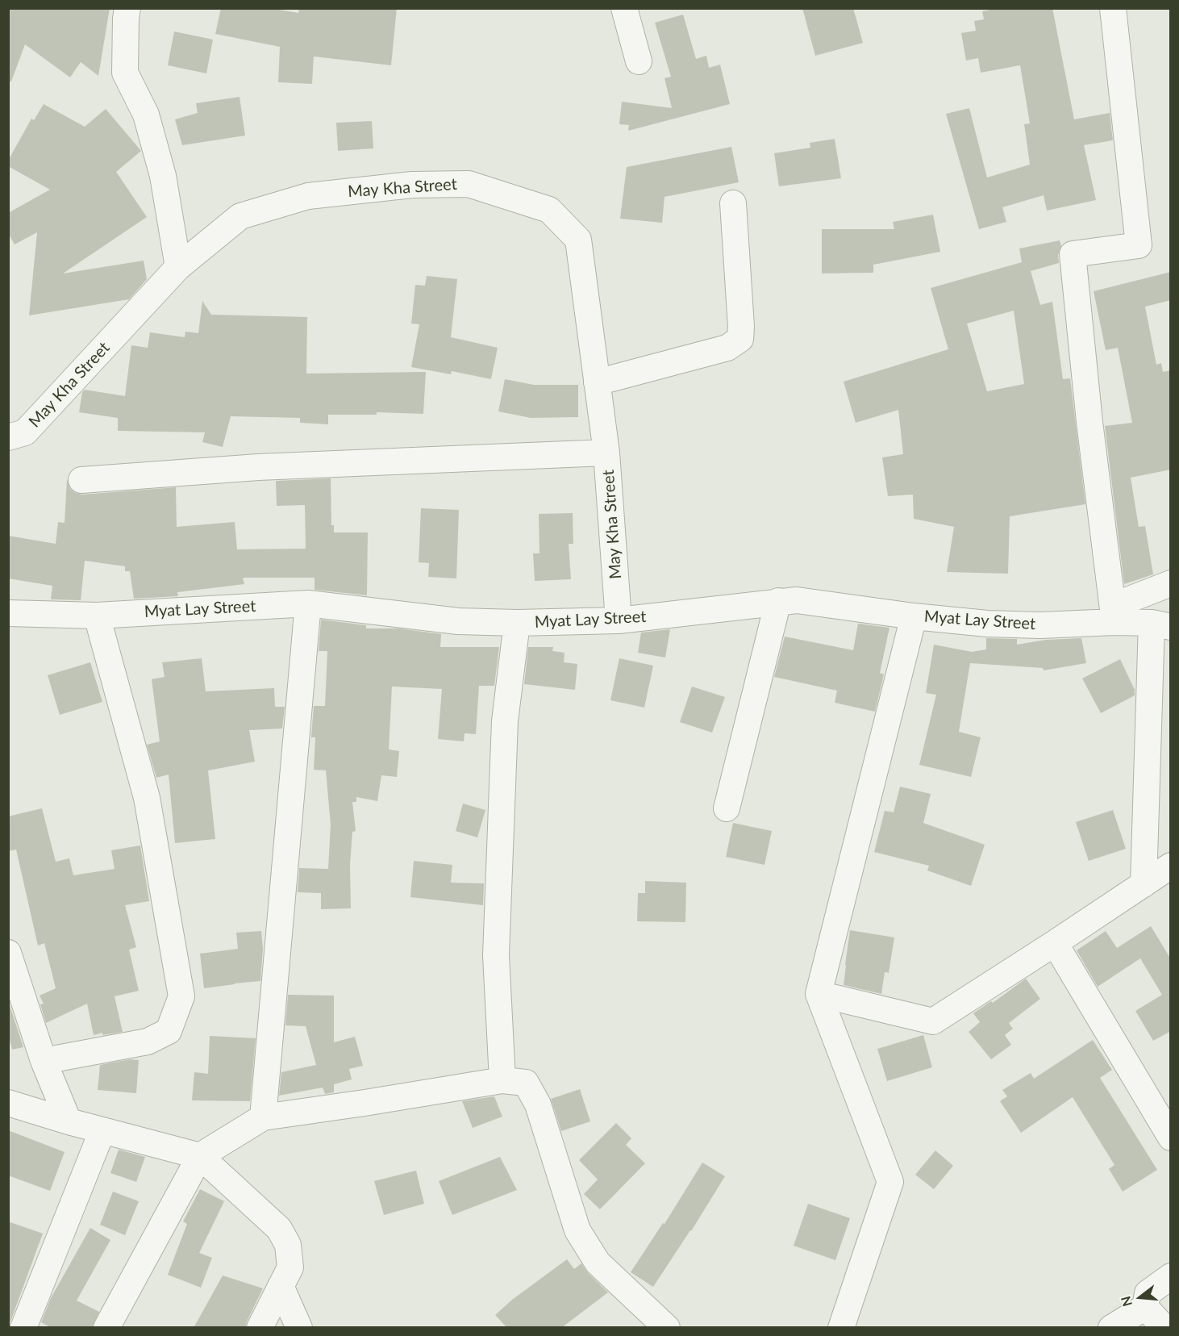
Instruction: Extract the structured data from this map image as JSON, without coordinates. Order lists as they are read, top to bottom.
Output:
{
  "streets": {
    "street": ["May Kha Street", "Myat Lay Street"]
  },
  "crossings": [
    ["May Kha Street", "Myat Lay Street"]
  ],
  "north": "left"
}
